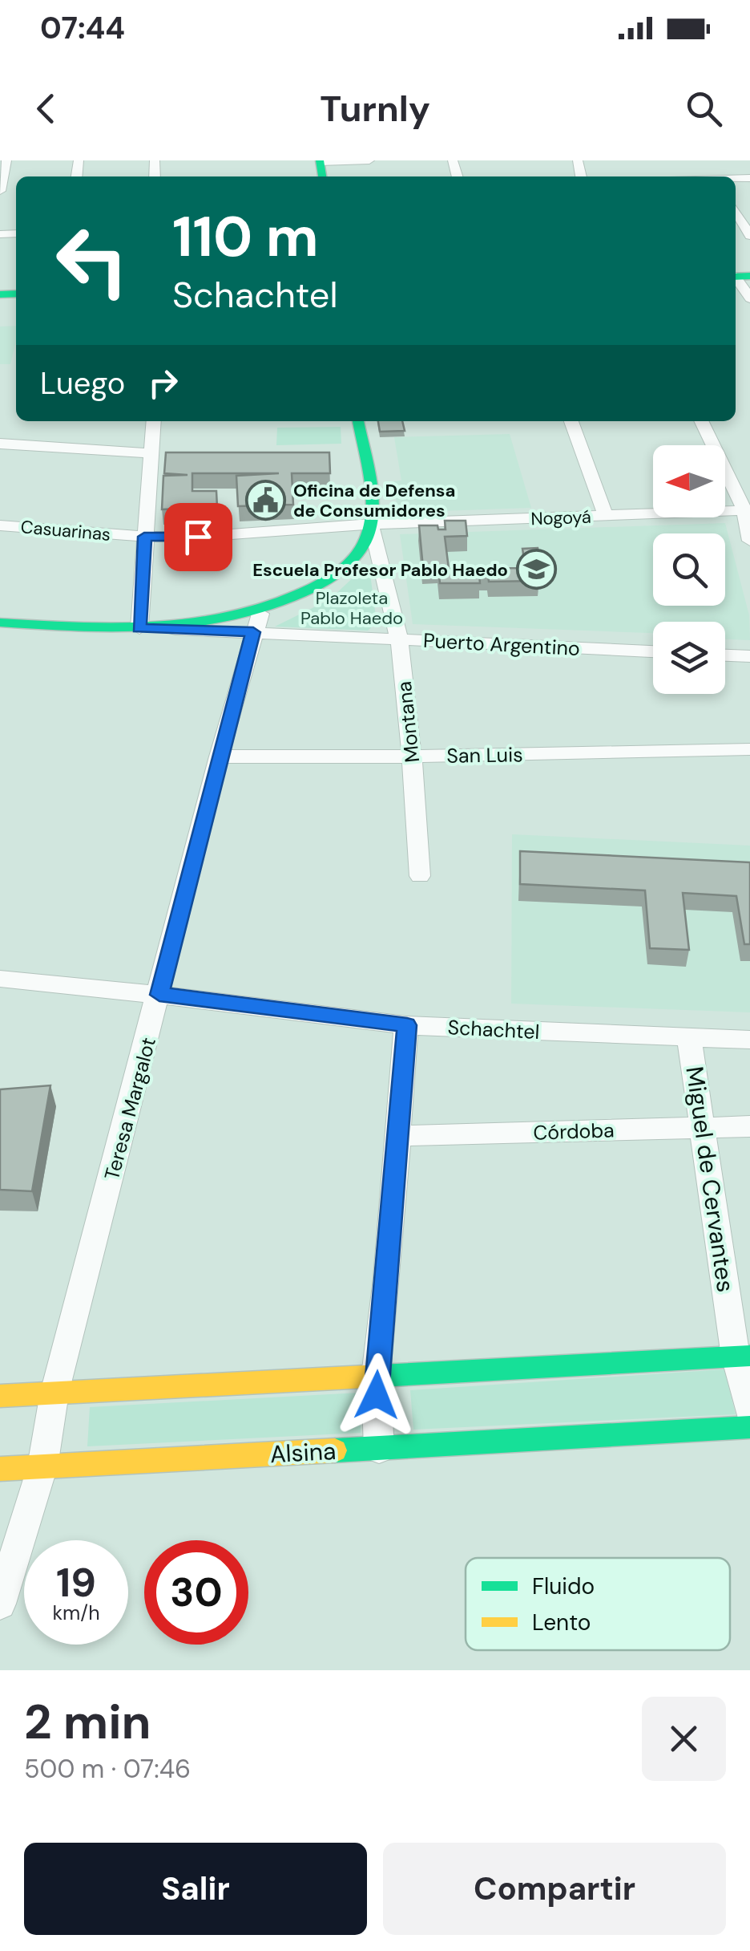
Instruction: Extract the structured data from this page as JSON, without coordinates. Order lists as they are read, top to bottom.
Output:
{
  "streets": {
    "main road": ["Alsina"],
    "street": [
      "Nogoyá",
      "Casuarinas",
      "Puerto Argentino",
      "Montana",
      "San Luis",
      "Schachtel",
      "Teresa Margalot",
      "Córdoba",
      "Miguel de Cervantes"
    ]
  },
  "crossings": [
    ["Nogoyá", "Casuarinas"],
    ["Nogoyá", "Montana"],
    ["Casuarinas", "Montana"],
    ["Puerto Argentino", "Montana"],
    ["Puerto Argentino", "Teresa Margalot"],
    ["Montana", "San Luis"],
    ["San Luis", "Teresa Margalot"],
    ["Schachtel", "Teresa Margalot"],
    ["Schachtel", "Miguel de Cervantes"],
    ["Teresa Margalot", "Alsina"],
    ["Córdoba", "Miguel de Cervantes"]
  ],
  "parks": ["Plazoleta Pablo Haedo"],
  "places": {
    "public building": ["Oficina de Defensa de Consumidores"],
    "school or university": ["Escuela Profesor Pablo Haedo"]
  },
  "legend": ["Fluido", "Lento"],
  "north": "left",
  "page": {
    "status": "07:44",
    "header": "Turnly",
    "turn": ["110 m", "Schachtel"],
    "then": "Luego",
    "speed": "19 km/h",
    "limit": "30",
    "heading": ["2 min", "500 m · 07:46"],
    "buttons": ["Salir", "Compartir"]
  }
}
